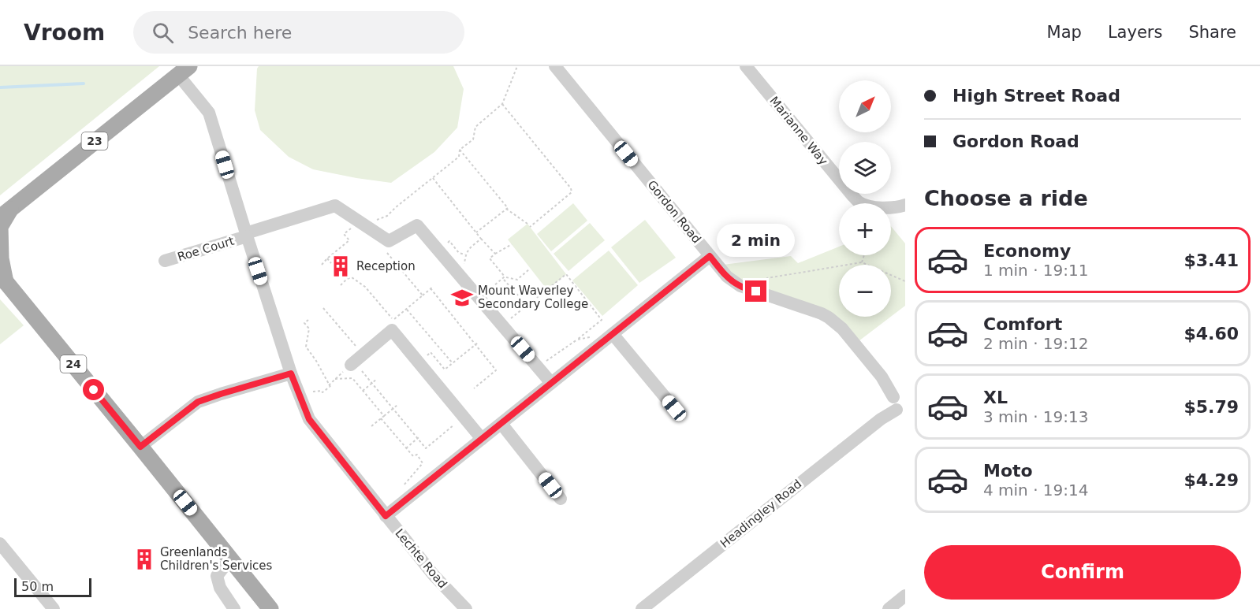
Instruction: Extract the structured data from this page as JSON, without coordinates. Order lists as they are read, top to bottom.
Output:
{
  "streets": {
    "main road": ["23", "24"],
    "street": [
      "Marianne Way",
      "Gordon Road",
      "Roe Court",
      "Headingley Road",
      "Lechte Road"
    ]
  },
  "crossings": [
    ["23", "Lechte Road"],
    ["Gordon Road", "Headingley Road"],
    ["Roe Court", "Lechte Road"]
  ],
  "places": {
    "building": ["Reception", "Greenlands Children's Services"],
    "school or university": ["Mount Waverley Secondary College"]
  },
  "scale_bar": "50 m",
  "north": "top right",
  "page": {
    "header": "Vroom",
    "search": "Search here",
    "nav": ["Map", "Layers", "Share"],
    "banner": ["High Street Road", "Gordon Road"],
    "map_buttons": ["+", "−"],
    "heading": "Choose a ride",
    "bubble": "2 min",
    "list": [
      {
        "name": "Economy",
        "note": "1 min · 19:11",
        "value": "$3.41"
      },
      {
        "name": "Comfort",
        "note": "2 min · 19:12",
        "value": "$4.60"
      },
      {
        "name": "XL",
        "note": "3 min · 19:13",
        "value": "$5.79"
      },
      {
        "name": "Moto",
        "note": "4 min · 19:14",
        "value": "$4.29"
      }
    ],
    "buttons": "Confirm",
    "scale": "50 m"
  }
}
